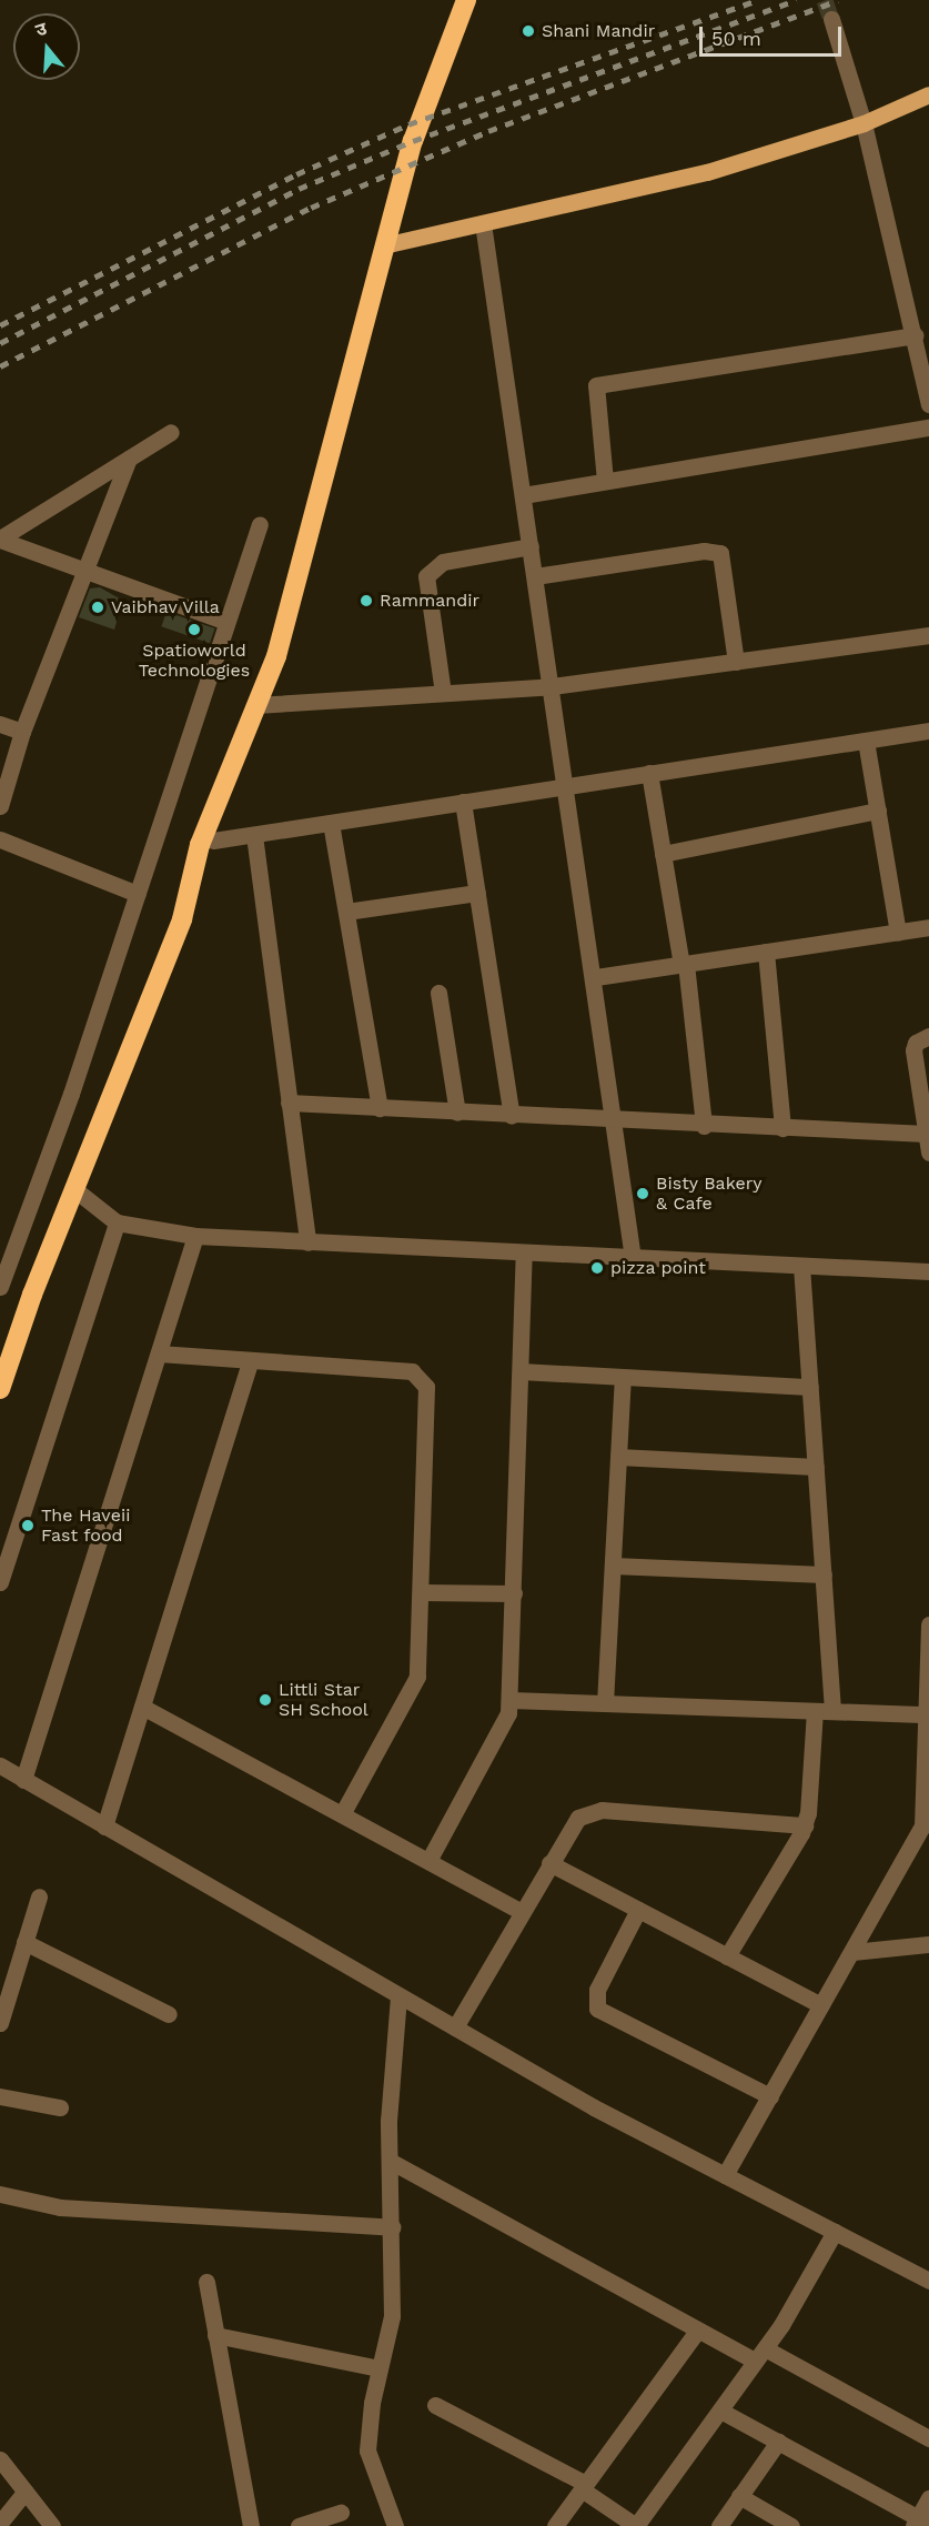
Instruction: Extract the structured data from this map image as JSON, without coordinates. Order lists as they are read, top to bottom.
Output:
{
  "places": [
    "Shani Mandir",
    "Rammandir",
    "Vaibhav Villa",
    "Spatioworld Technologies",
    "Bisty Bakery & Cafe",
    "pizza point",
    "The Haveii Fast food",
    "Littli Star SH School"
  ],
  "scale_bar": "50 m",
  "north": "top"
}
